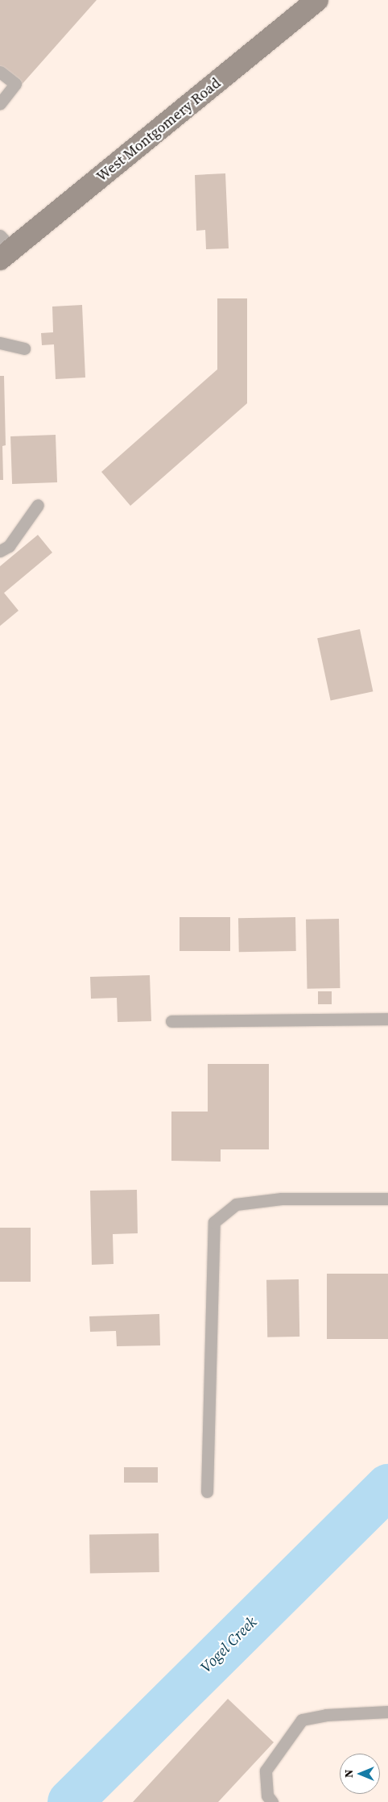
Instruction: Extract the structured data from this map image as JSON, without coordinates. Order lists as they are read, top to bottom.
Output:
{
  "streets": {
    "main road": ["West Montgomery Road"]
  },
  "water": ["Vogel Creek"],
  "north": "left"
}
